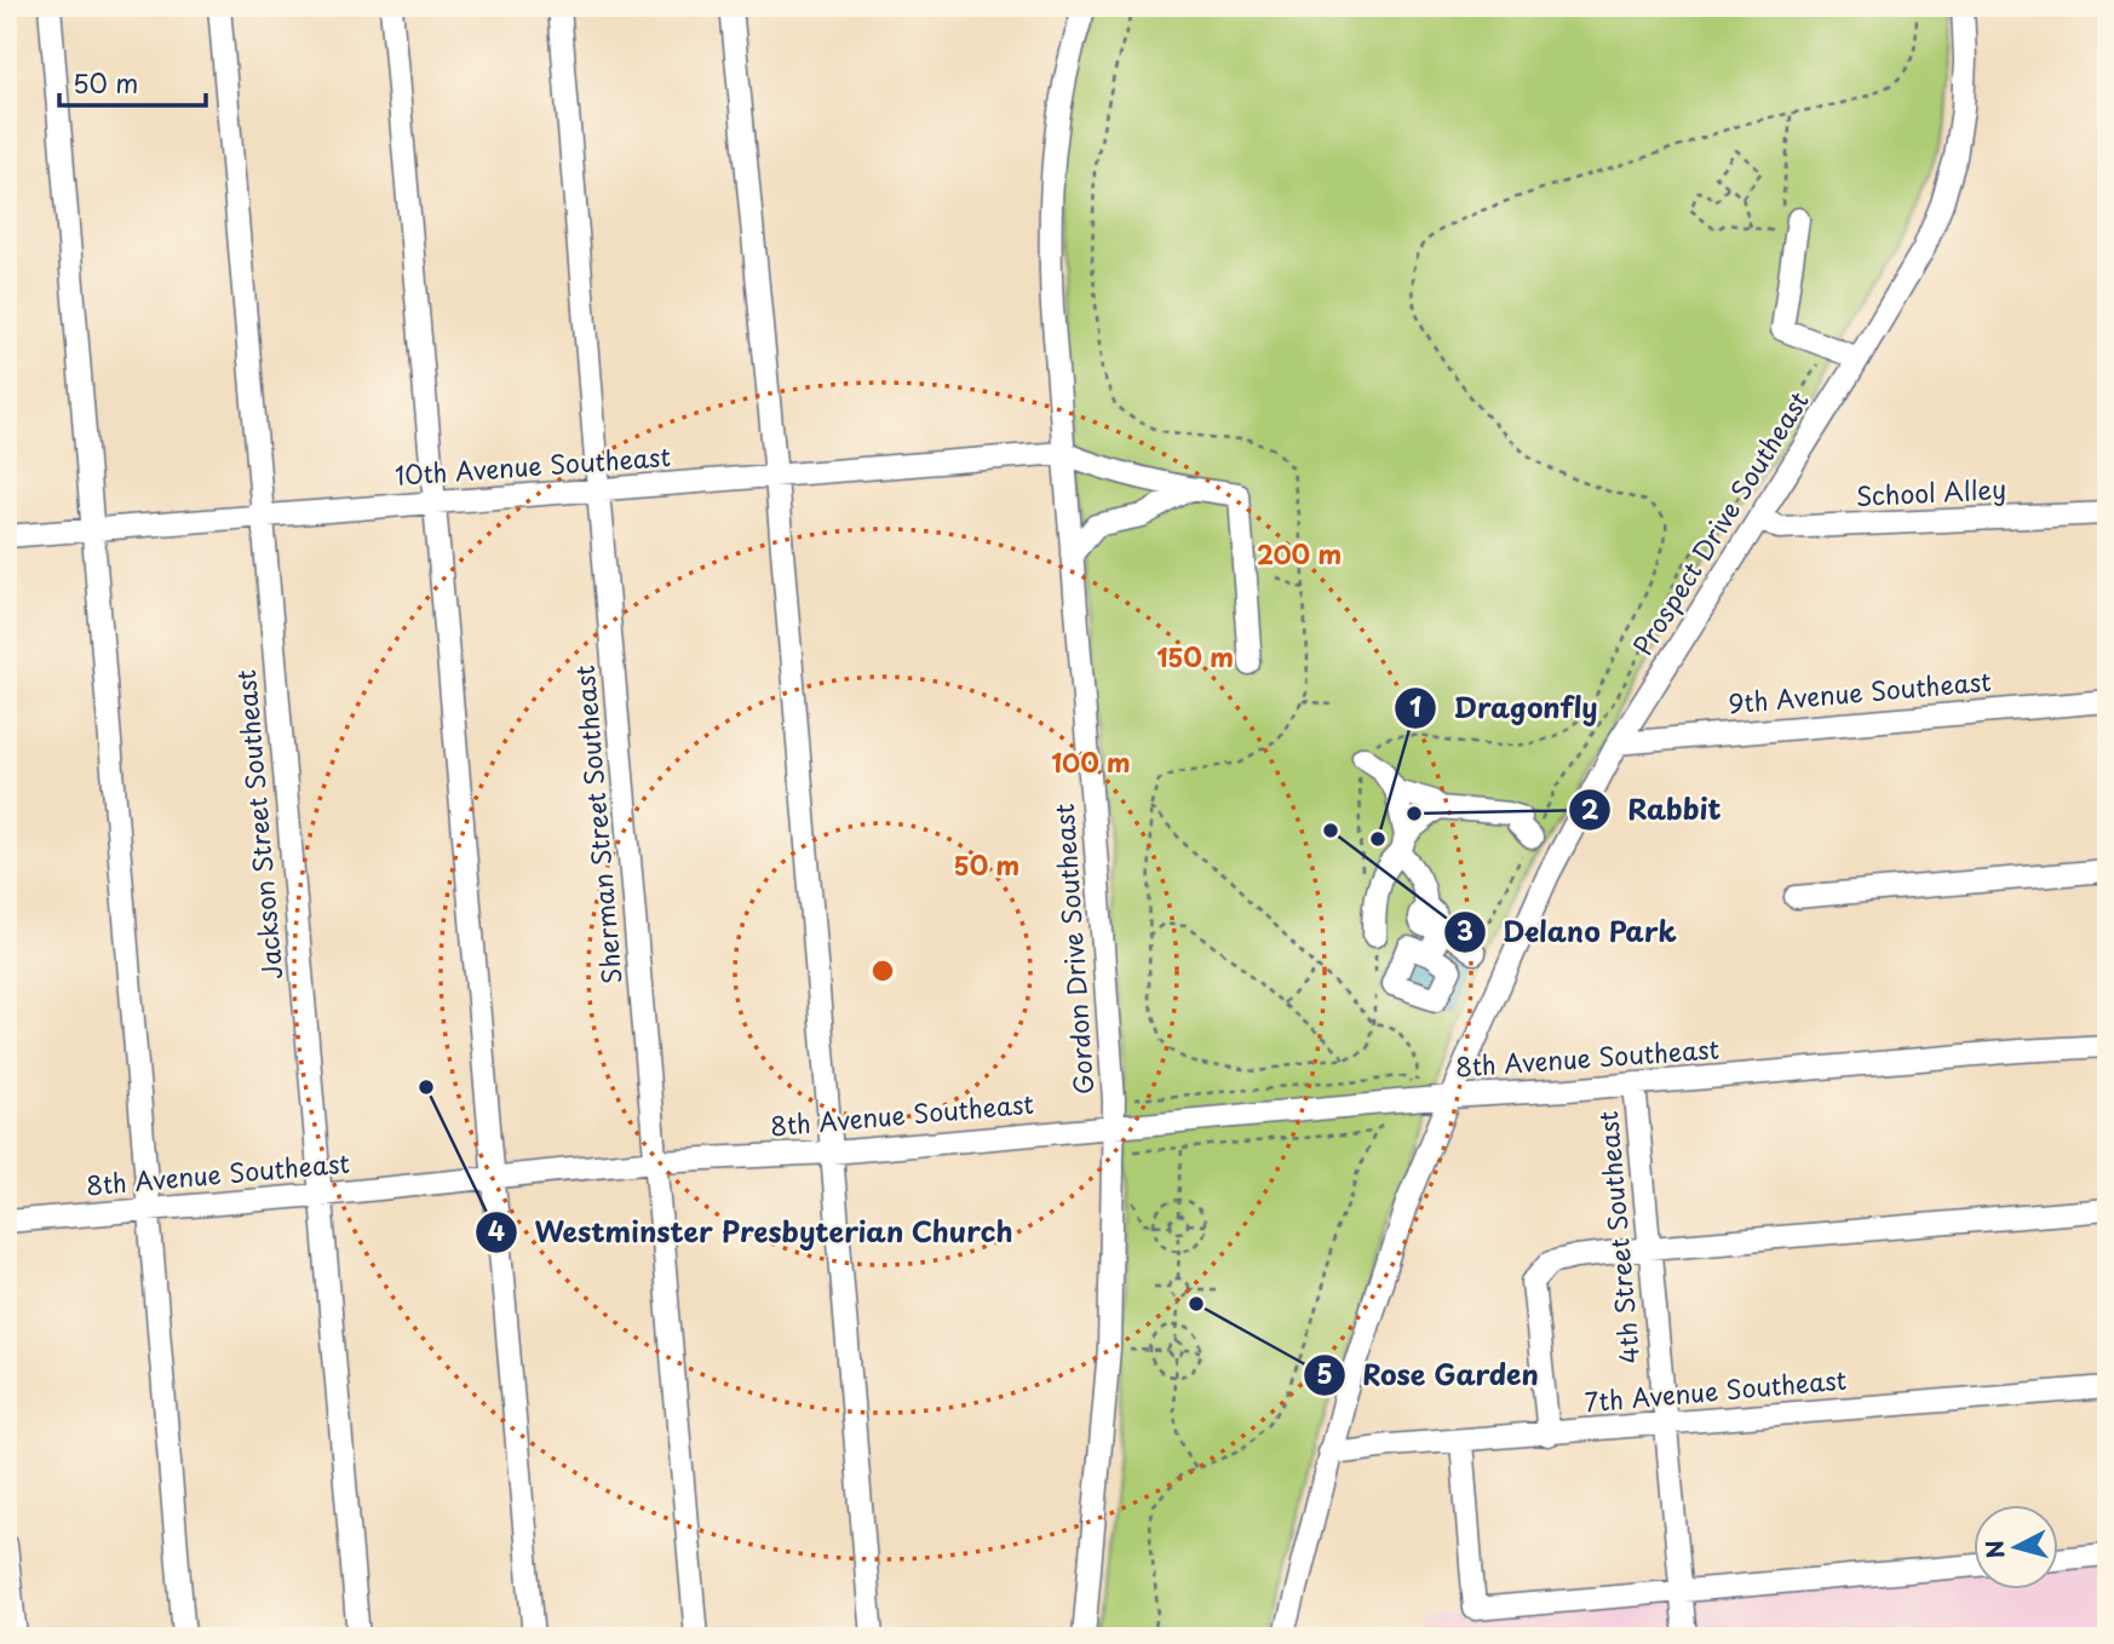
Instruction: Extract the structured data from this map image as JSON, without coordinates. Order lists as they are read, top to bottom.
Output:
{
  "streets": {
    "street": [
      "10th Avenue Southeast",
      "School Alley",
      "Prospect Drive Southeast",
      "9th Avenue Southeast",
      "Jackson Street Southeast",
      "Sherman Street Southeast",
      "Gordon Drive Southeast",
      "8th Avenue Southeast",
      "4th Street Southeast",
      "7th Avenue Southeast"
    ]
  },
  "crossings": [
    ["10th Avenue Southeast", "Jackson Street Southeast"],
    ["10th Avenue Southeast", "Sherman Street Southeast"],
    ["10th Avenue Southeast", "Gordon Drive Southeast"],
    ["School Alley", "Prospect Drive Southeast"],
    ["Prospect Drive Southeast", "9th Avenue Southeast"],
    ["Prospect Drive Southeast", "8th Avenue Southeast"],
    ["Prospect Drive Southeast", "7th Avenue Southeast"],
    ["Jackson Street Southeast", "8th Avenue Southeast"],
    ["Sherman Street Southeast", "8th Avenue Southeast"],
    ["Gordon Drive Southeast", "8th Avenue Southeast"],
    ["8th Avenue Southeast", "4th Street Southeast"],
    ["4th Street Southeast", "7th Avenue Southeast"]
  ],
  "places": [
    "Rabbit",
    "Delano Park",
    "Dragonfly",
    "Westminster Presbyterian Church",
    "Rose Garden"
  ],
  "scale_bar": "50 m",
  "north": "left",
  "rings": [
    "200 m",
    "150 m",
    "100 m",
    "50 m"
  ]
}
